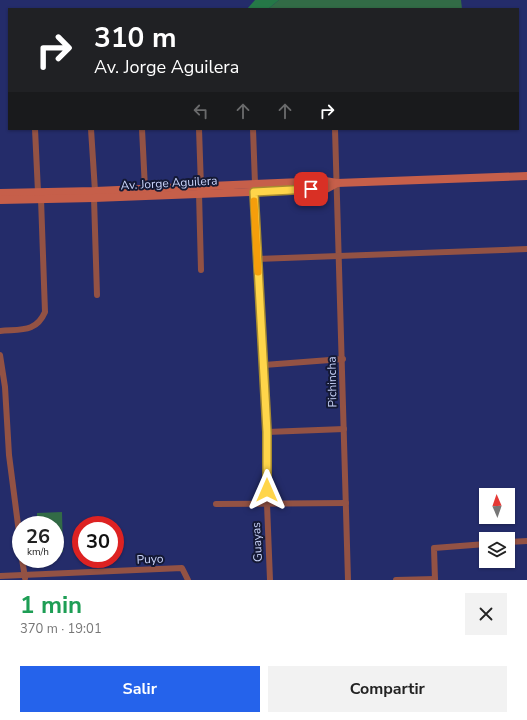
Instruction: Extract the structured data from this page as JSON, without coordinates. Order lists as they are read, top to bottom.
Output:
{
  "streets": {
    "street": [
      "Av. Jorge Aguilera",
      "Pichincha",
      "Guayas",
      "Puyo"
    ]
  },
  "crossings": [
    ["Av. Jorge Aguilera", "Pichincha"],
    ["Av. Jorge Aguilera", "Guayas"]
  ],
  "north": "top",
  "page": {
    "turn": ["310 m", "Av. Jorge Aguilera"],
    "speed": "26 km/h",
    "limit": "30",
    "heading": ["1 min", "370 m · 19:01"],
    "buttons": ["Salir", "Compartir"]
  }
}
